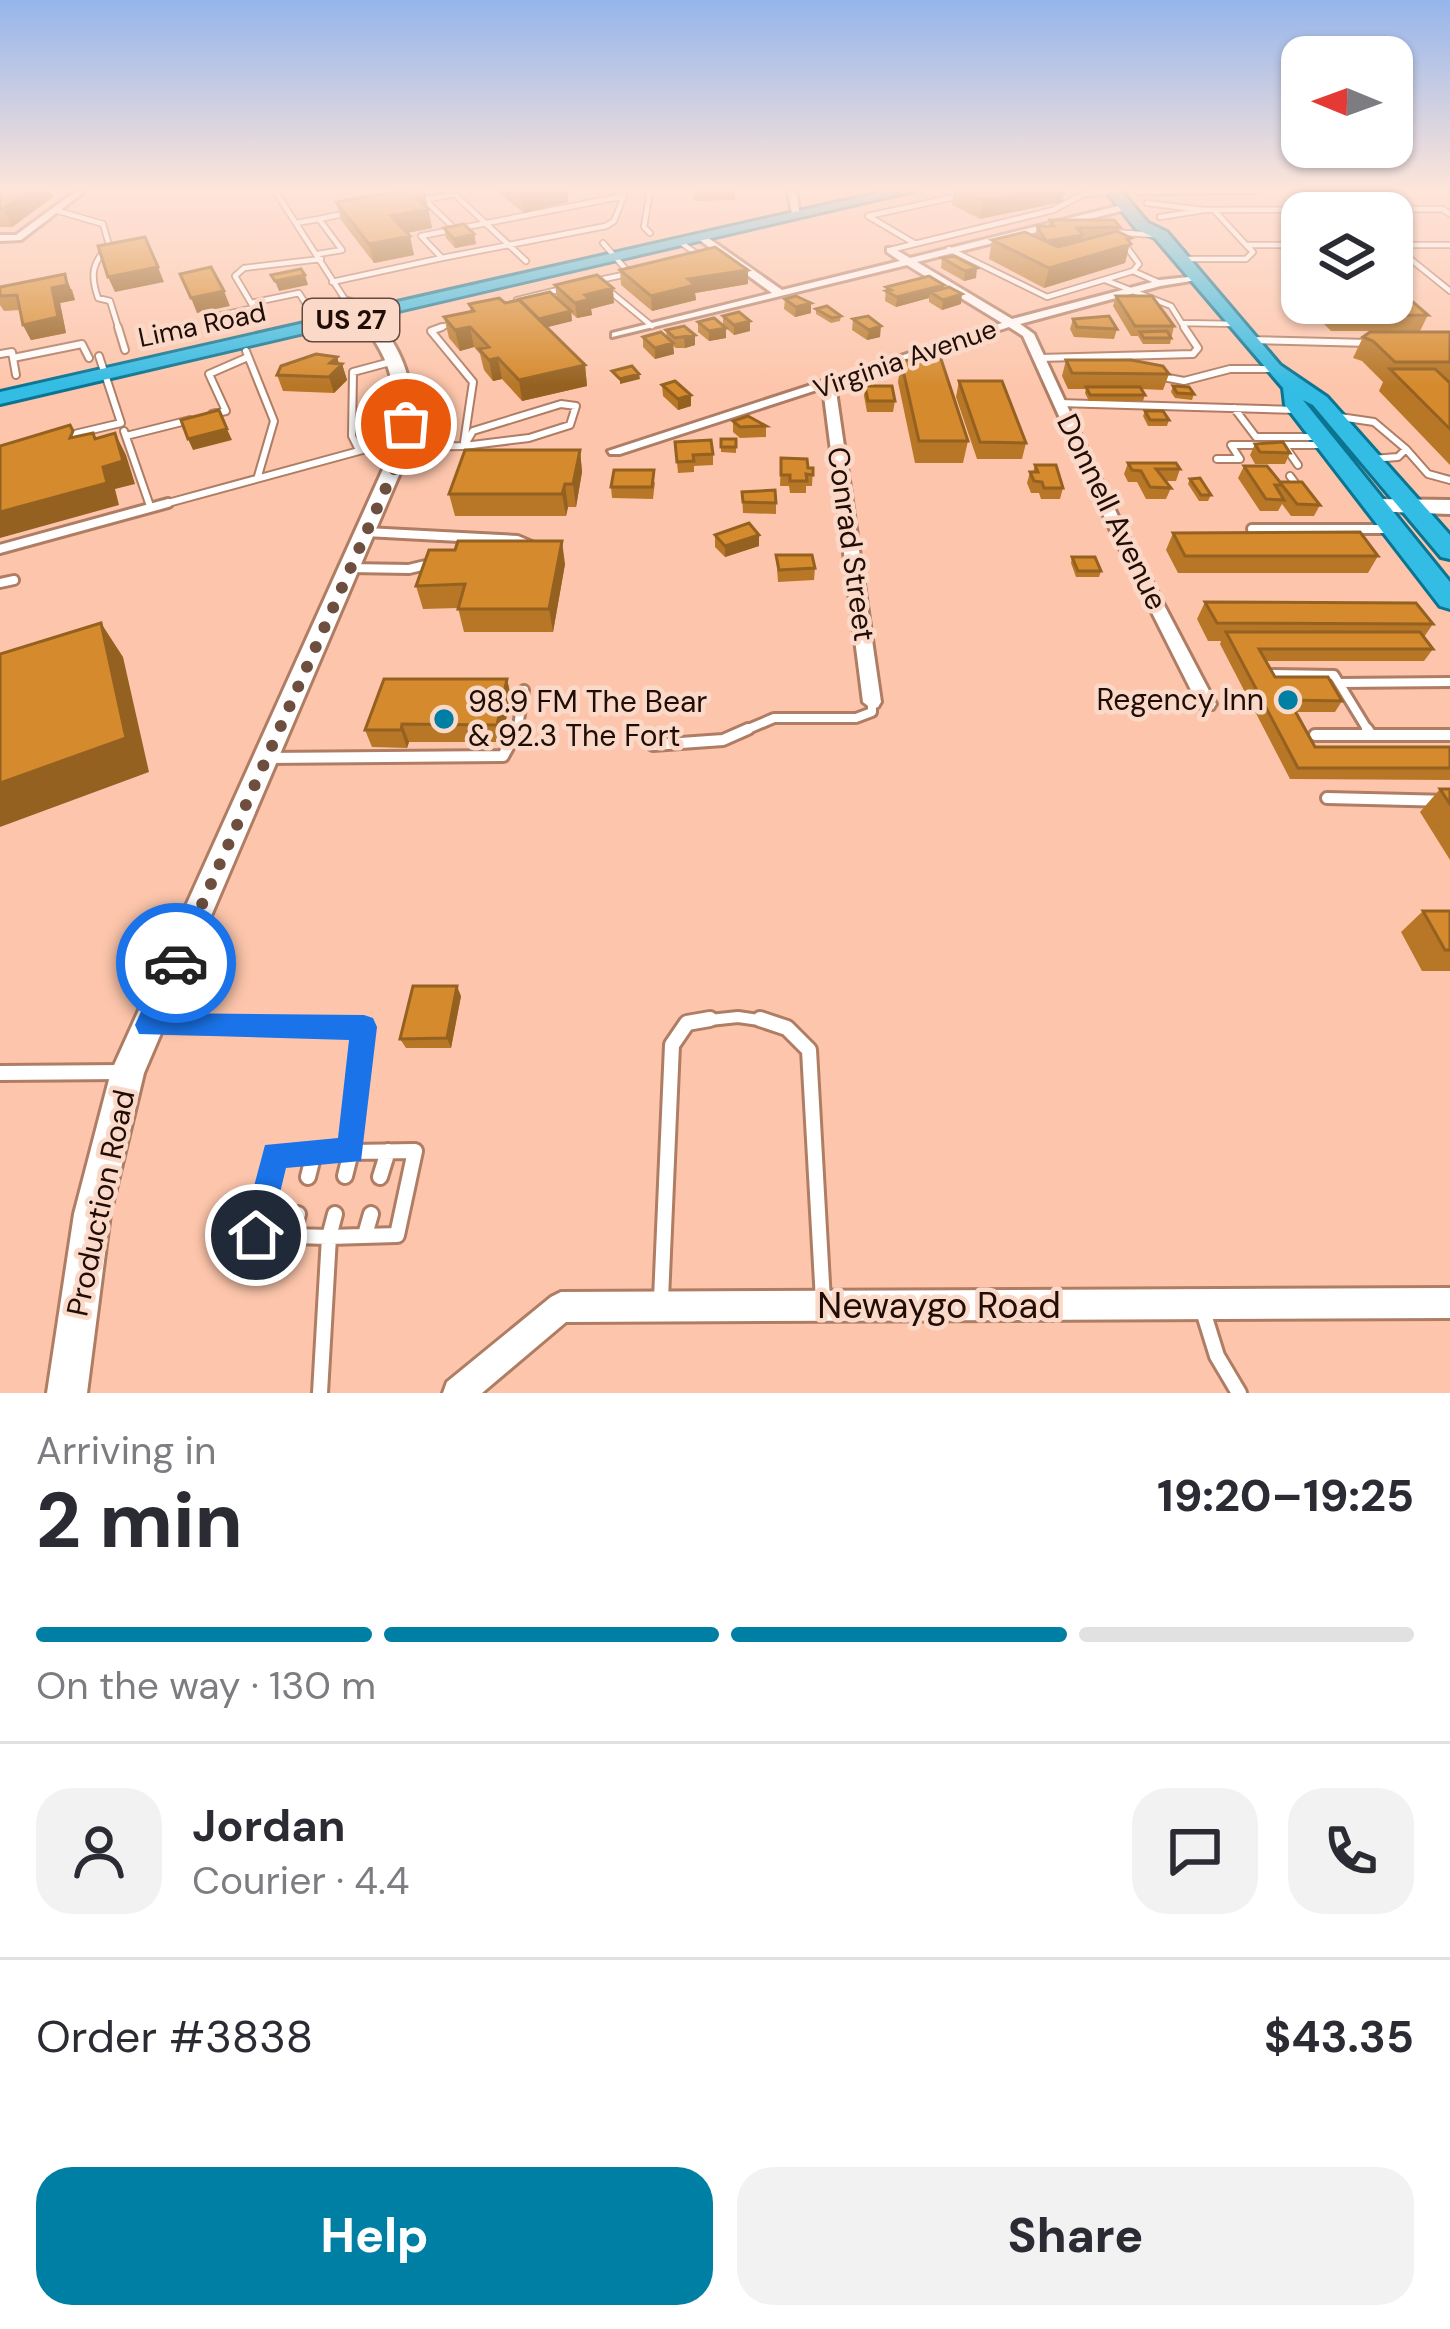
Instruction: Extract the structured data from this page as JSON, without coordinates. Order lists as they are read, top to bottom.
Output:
{
  "streets": {
    "highway": ["US 27", "Lima Road"],
    "street": [
      "Virginia Avenue",
      "Donnell Avenue",
      "Conrad Street",
      "Production Road",
      "Newaygo Road"
    ]
  },
  "crossings": [
    ["Lima Road", "Production Road"],
    ["Virginia Avenue", "Donnell Avenue"],
    ["Virginia Avenue", "Conrad Street"]
  ],
  "places": ["Regency Inn", "98.9 FM The Bear & 92.3 The Fort"],
  "north": "left",
  "page": {
    "heading": ["2 min", "Arriving in", "19:20–19:25"],
    "panel": [
      "Jordan",
      "Courier · 4.4",
      "Order #3838",
      "$43.35"
    ],
    "bar": "On the way · 130 m",
    "buttons": ["Help", "Share"]
  }
}
